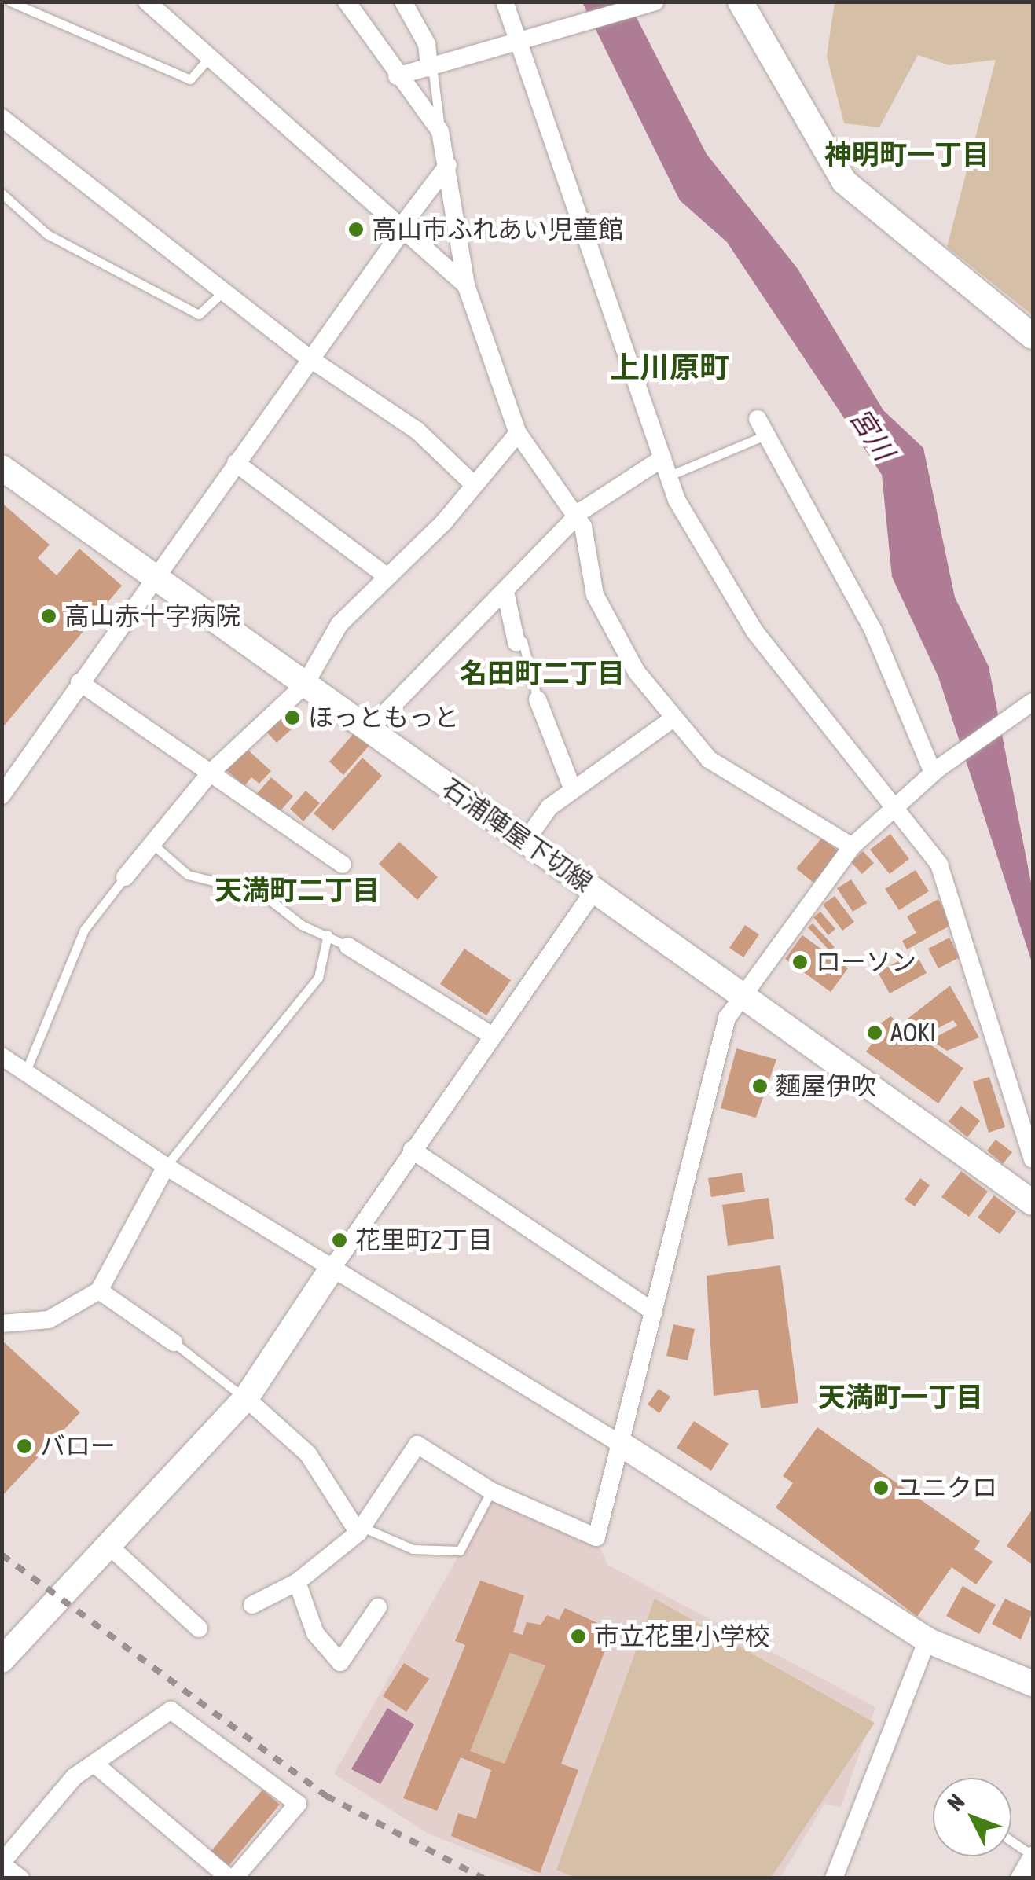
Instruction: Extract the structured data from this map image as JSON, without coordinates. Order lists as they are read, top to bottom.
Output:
{
  "streets": {
    "street": ["石浦陣屋下切線"]
  },
  "districts": [
    "神明町一丁目",
    "上川原町",
    "名田町二丁目",
    "天満町二丁目",
    "天満町一丁目"
  ],
  "water": ["宮川"],
  "places": [
    "高山市ふれあい児童館",
    "高山赤十字病院",
    "ほっともっと",
    "ローソン",
    "AOKI",
    "麵屋伊吹",
    "花里町2丁目",
    "バロー",
    "ユニクロ",
    "市立花里小学校"
  ],
  "north": "top left"
}
